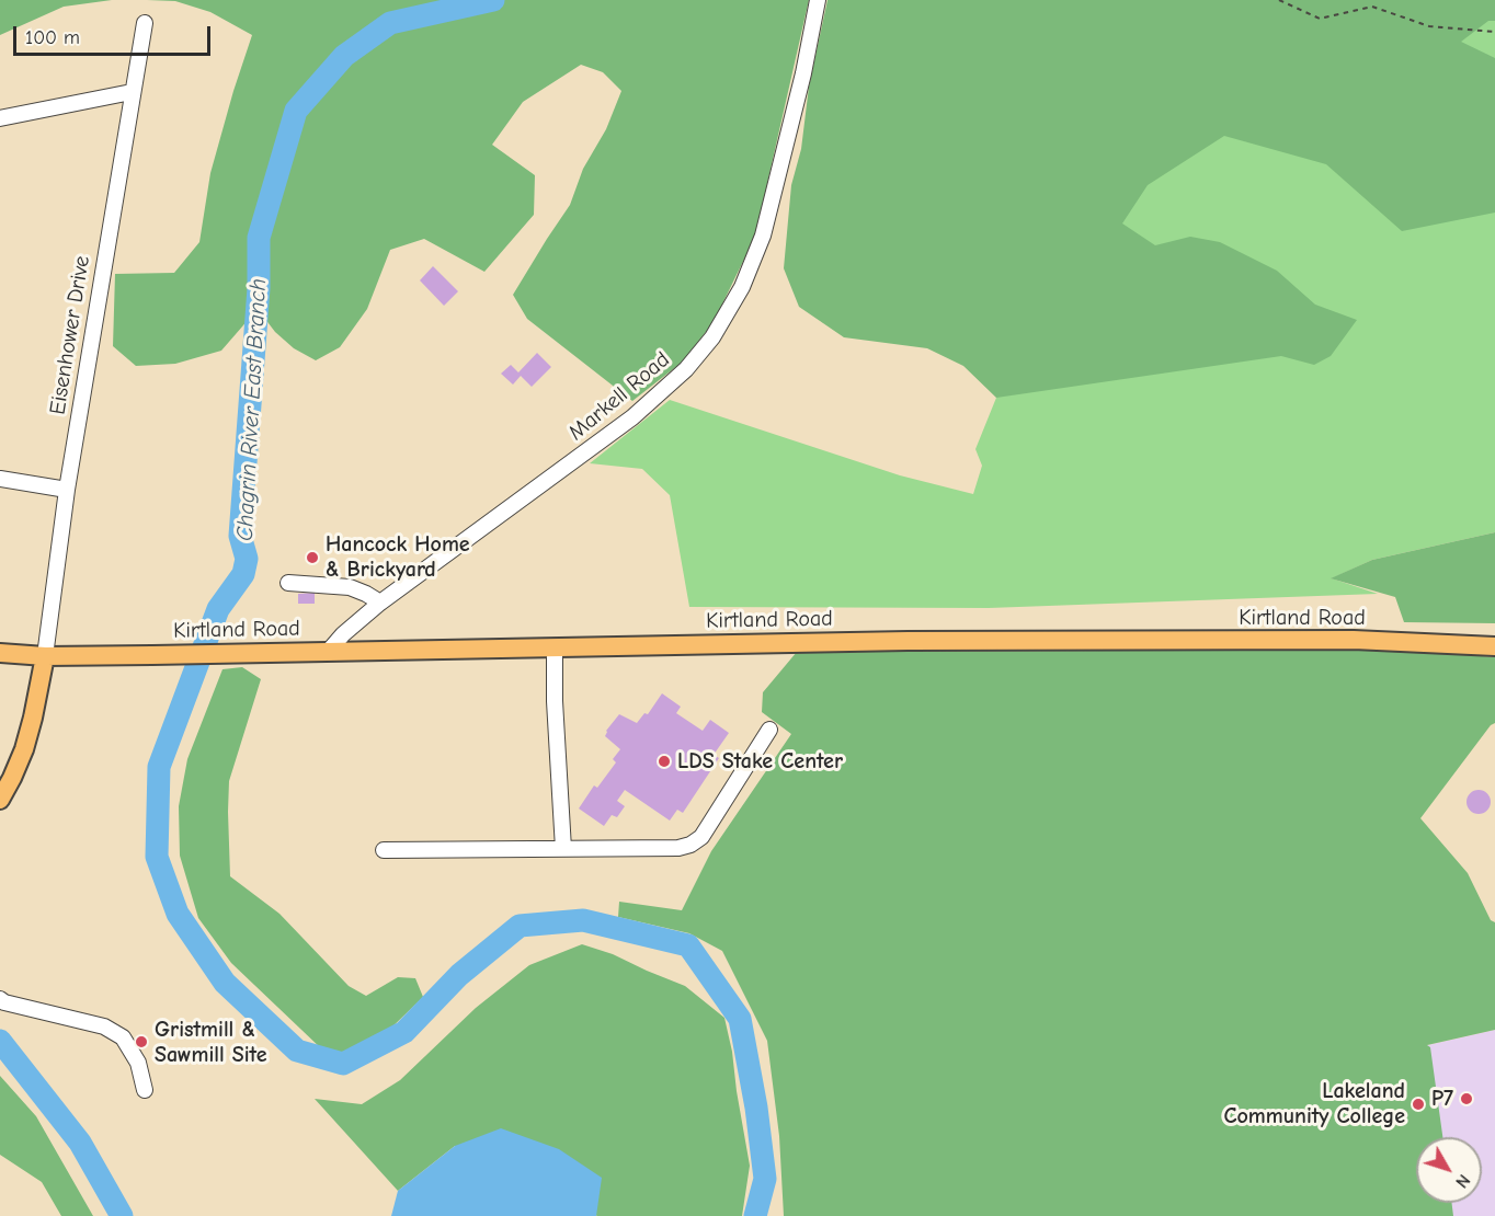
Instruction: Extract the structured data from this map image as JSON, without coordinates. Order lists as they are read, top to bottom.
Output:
{
  "streets": {
    "main road": ["Kirtland Road"],
    "street": ["Eisenhower Drive", "Markell Road"]
  },
  "crossings": [
    ["Eisenhower Drive", "Kirtland Road"],
    ["Markell Road", "Kirtland Road"]
  ],
  "water": ["Chagrin River East Branch"],
  "places": [
    "Hancock Home & Brickyard",
    "LDS Stake Center",
    "Gristmill & Sawmill Site",
    "P7",
    "Lakeland Community College"
  ],
  "scale_bar": "100 m",
  "north": "bottom right"
}
